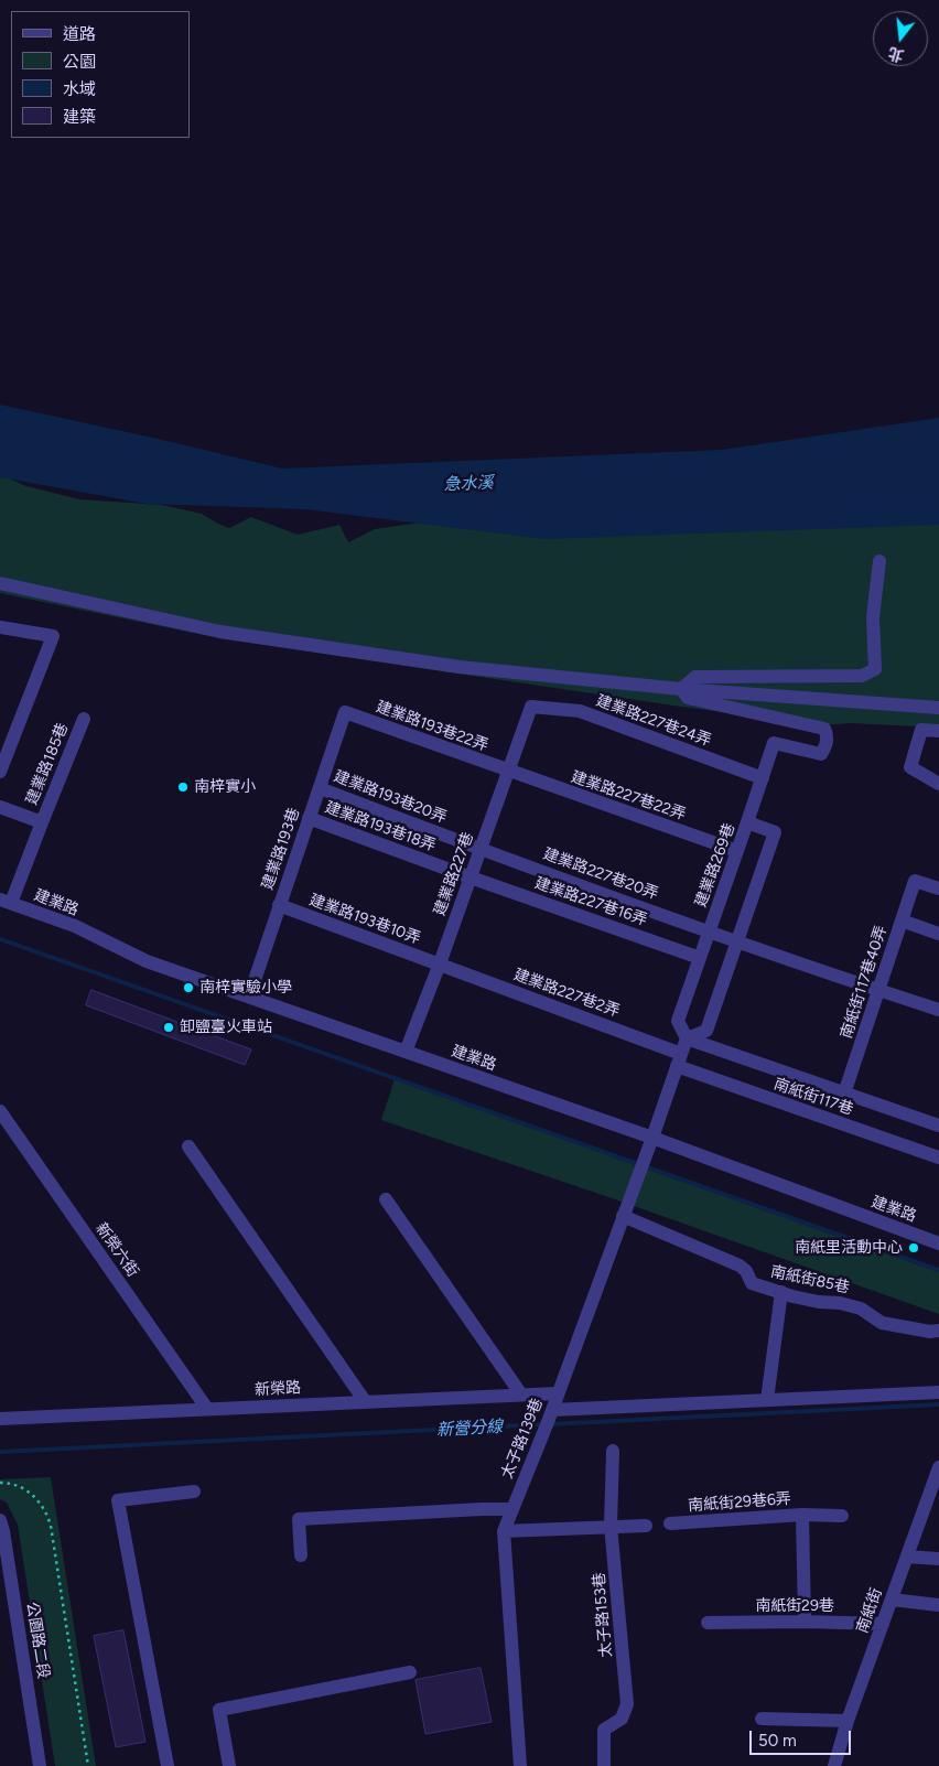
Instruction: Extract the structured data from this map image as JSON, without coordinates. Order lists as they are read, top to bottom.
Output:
{
  "streets": {
    "street": [
      "建業路227巷24弄",
      "建業路193巷22弄",
      "建業路185巷",
      "建業路227巷22弄",
      "建業路193巷20弄",
      "建業路193巷18弄",
      "建業路193巷",
      "建業路269巷",
      "建業路227巷",
      "建業路227巷20弄",
      "建業路227巷16弄",
      "建業路",
      "建業路193巷10弄",
      "南紙街117巷40弄",
      "建業路227巷2弄",
      "南紙街117巷",
      "新榮六街",
      "南紙街85巷",
      "新榮路",
      "太子路139巷",
      "南紙街29巷6弄",
      "南紙街29巷",
      "南紙街",
      "太子路153巷",
      "公園路二段"
    ]
  },
  "crossings": [
    ["建業路227巷24弄", "建業路227巷"],
    ["建業路193巷22弄", "建業路227巷22弄"],
    ["建業路193巷22弄", "建業路193巷"],
    ["建業路193巷22弄", "建業路227巷"],
    ["建業路185巷", "建業路"],
    ["建業路227巷22弄", "建業路269巷"],
    ["建業路227巷22弄", "建業路227巷"],
    ["建業路193巷20弄", "建業路193巷"],
    ["建業路193巷20弄", "建業路227巷"],
    ["建業路193巷20弄", "建業路227巷20弄"],
    ["建業路193巷18弄", "建業路193巷"],
    ["建業路193巷18弄", "建業路227巷"],
    ["建業路193巷18弄", "建業路227巷16弄"],
    ["建業路193巷", "建業路"],
    ["建業路193巷", "建業路193巷10弄"],
    ["建業路269巷", "建業路227巷20弄"],
    ["建業路269巷", "建業路227巷16弄"],
    ["建業路269巷", "南紙街117巷"],
    ["建業路227巷", "建業路227巷20弄"],
    ["建業路227巷", "建業路227巷16弄"],
    ["建業路227巷", "建業路"],
    ["建業路227巷", "建業路193巷10弄"],
    ["建業路227巷", "建業路227巷2弄"],
    ["建業路227巷20弄", "南紙街117巷40弄"],
    ["建業路", "太子路139巷"],
    ["建業路193巷10弄", "建業路227巷2弄"],
    ["南紙街117巷40弄", "南紙街117巷"],
    ["建業路227巷2弄", "南紙街117巷"],
    ["新榮六街", "新榮路"],
    ["南紙街85巷", "太子路139巷"],
    ["新榮路", "太子路139巷"],
    ["南紙街29巷6弄", "南紙街29巷"],
    ["南紙街29巷", "南紙街"]
  ],
  "water": ["急水溪", "新營分線"],
  "places": [
    "南梓實小",
    "南梓實驗小學",
    "卸鹽臺火車站",
    "南紙里活動中心"
  ],
  "legend": [
    "道路",
    "公園",
    "水域",
    "建築"
  ],
  "scale_bar": "50 m",
  "north": "bottom"
}
